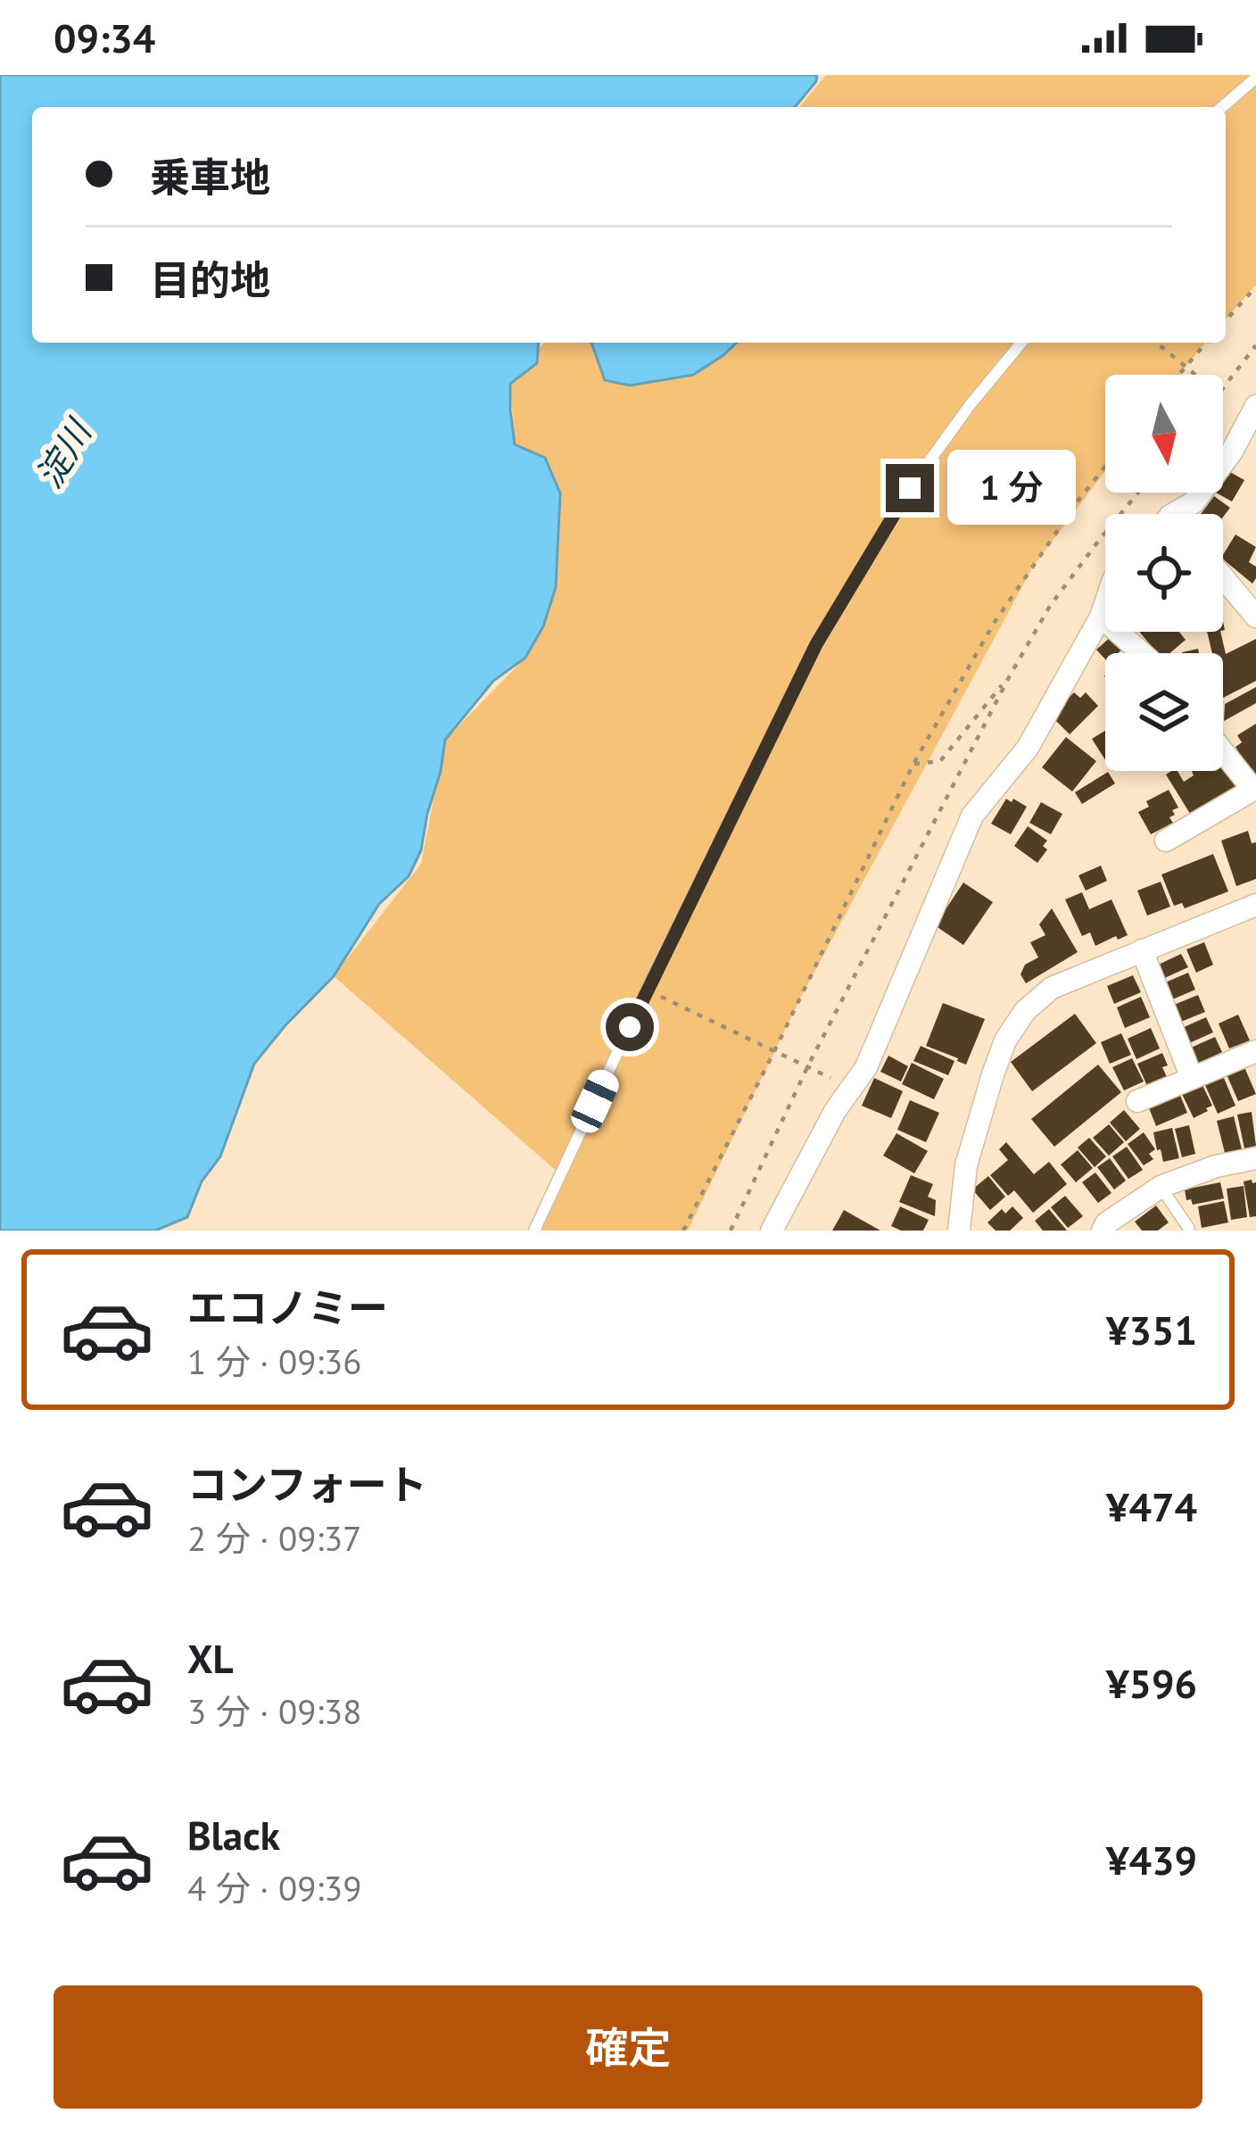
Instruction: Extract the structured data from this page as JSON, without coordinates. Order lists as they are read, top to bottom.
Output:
{
  "water": ["淀川"],
  "north": "bottom",
  "page": {
    "status": "09:34",
    "banner": ["乗車地", "目的地"],
    "bubble": "1 分",
    "list": [
      {
        "name": "エコノミー",
        "note": "1 分 · 09:36",
        "value": "¥351"
      },
      {
        "name": "コンフォート",
        "note": "2 分 · 09:37",
        "value": "¥474"
      },
      {
        "name": "XL",
        "note": "3 分 · 09:38",
        "value": "¥596"
      },
      {
        "name": "Black",
        "note": "4 分 · 09:39",
        "value": "¥439"
      }
    ],
    "buttons": "確定"
  }
}
